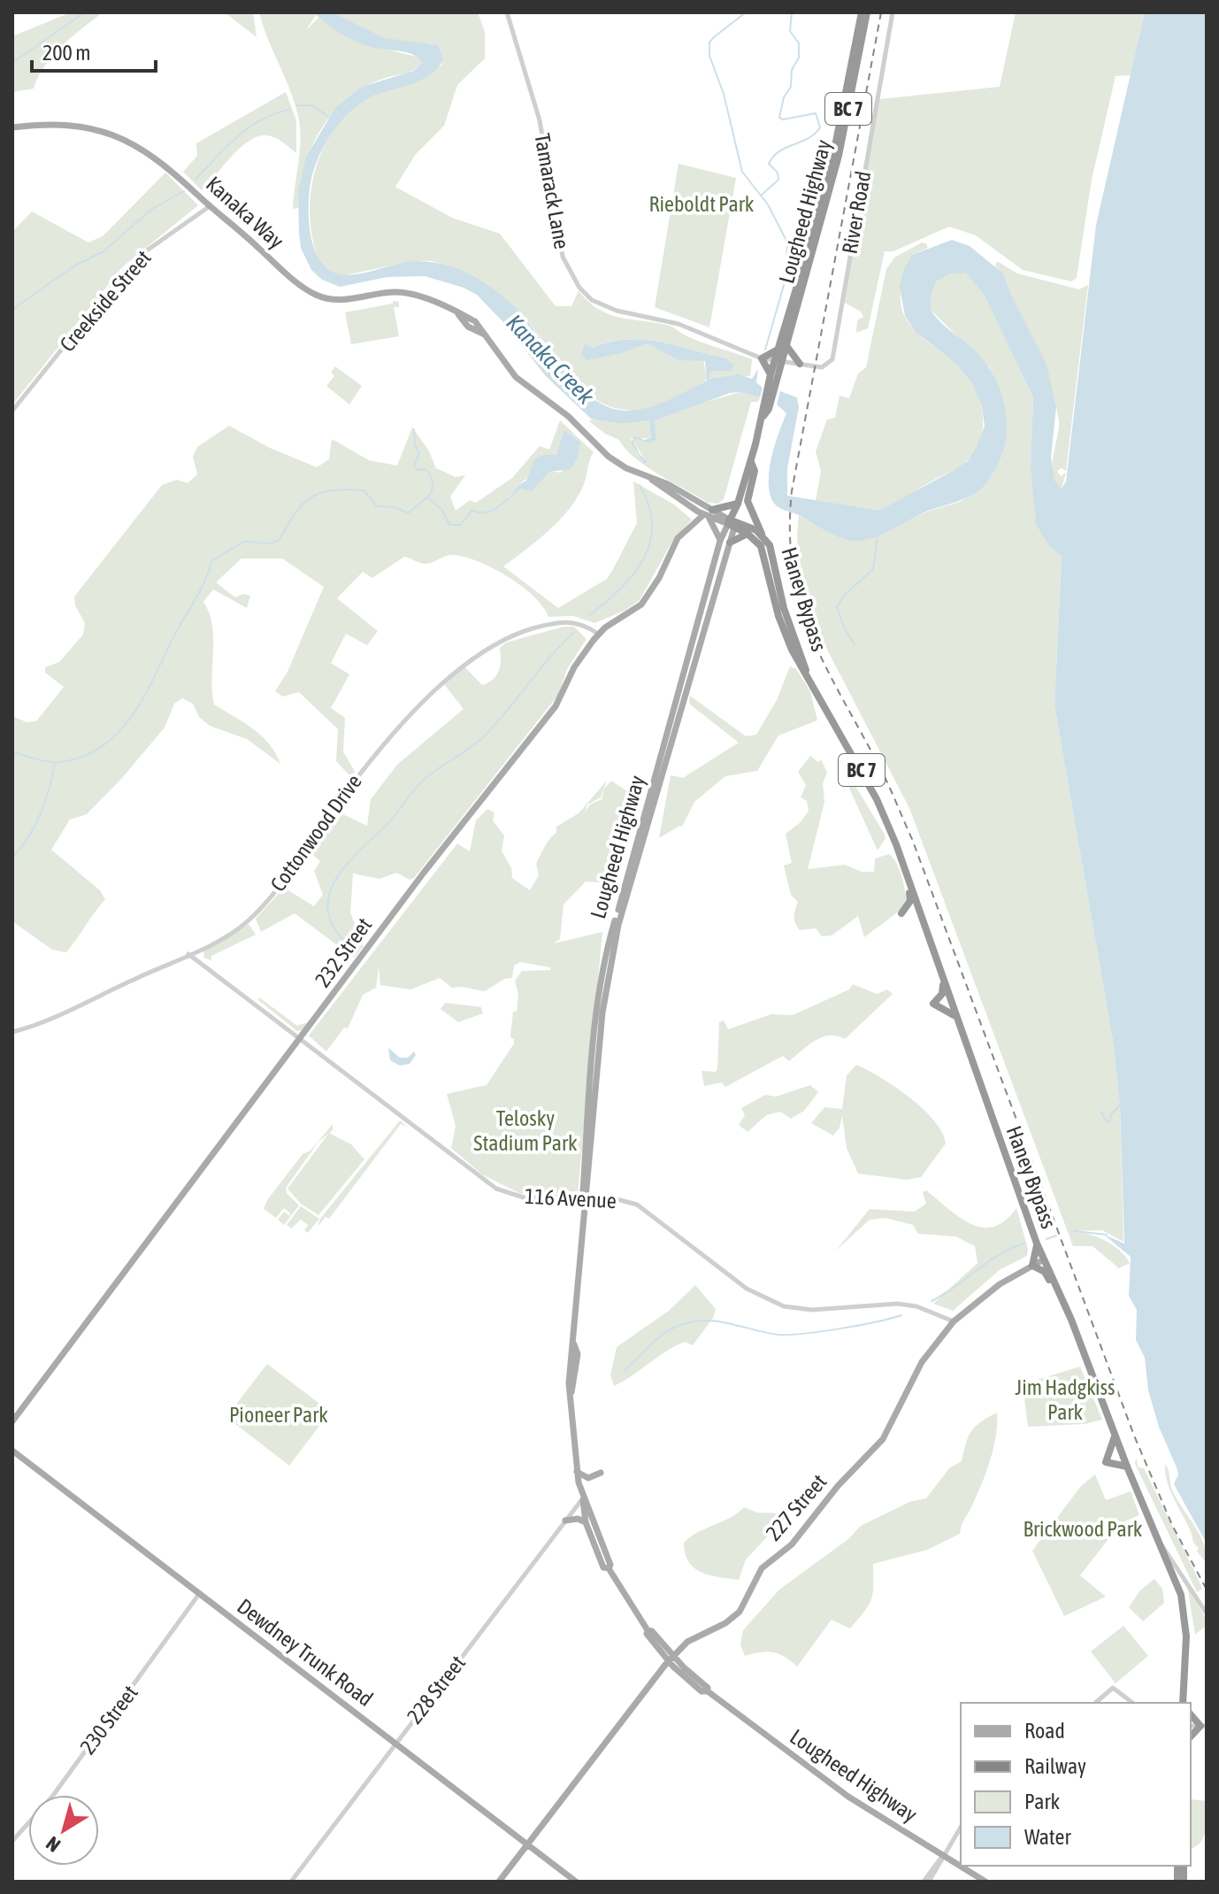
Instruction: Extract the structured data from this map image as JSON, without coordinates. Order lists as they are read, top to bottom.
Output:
{
  "streets": {
    "highway": ["BC 7", "Lougheed Highway", "Haney Bypass"],
    "main road": [
      "Kanaka Way",
      "232 Street",
      "227 Street",
      "Dewdney Trunk Road"
    ],
    "street": [
      "Tamarack Lane",
      "River Road",
      "Creekside Street",
      "Cottonwood Drive",
      "116 Avenue",
      "228 Street",
      "230 Street"
    ]
  },
  "crossings": [
    ["BC 7", "Lougheed Highway"],
    ["BC 7", "Haney Bypass"],
    ["Tamarack Lane", "Lougheed Highway"],
    ["Tamarack Lane", "River Road"],
    ["Lougheed Highway", "Kanaka Way"],
    ["Lougheed Highway", "River Road"],
    ["Lougheed Highway", "Haney Bypass"],
    ["Lougheed Highway", "116 Avenue"],
    ["Lougheed Highway", "227 Street"],
    ["Lougheed Highway", "228 Street"],
    ["Kanaka Way", "Creekside Street"],
    ["Kanaka Way", "Haney Bypass"],
    ["Kanaka Way", "232 Street"],
    ["Haney Bypass", "227 Street"],
    ["Cottonwood Drive", "232 Street"],
    ["Cottonwood Drive", "116 Avenue"],
    ["232 Street", "116 Avenue"],
    ["116 Avenue", "227 Street"],
    ["227 Street", "Dewdney Trunk Road"],
    ["Dewdney Trunk Road", "228 Street"],
    ["Dewdney Trunk Road", "230 Street"]
  ],
  "water": ["Kanaka Creek"],
  "parks": [
    "Rieboldt Park",
    "Telosky Stadium Park",
    "Jim Hadgkiss Park",
    "Pioneer Park",
    "Brickwood Park"
  ],
  "legend": [
    "Road",
    "Railway",
    "Park",
    "Water"
  ],
  "scale_bar": "200 m",
  "north": "bottom left"
}
